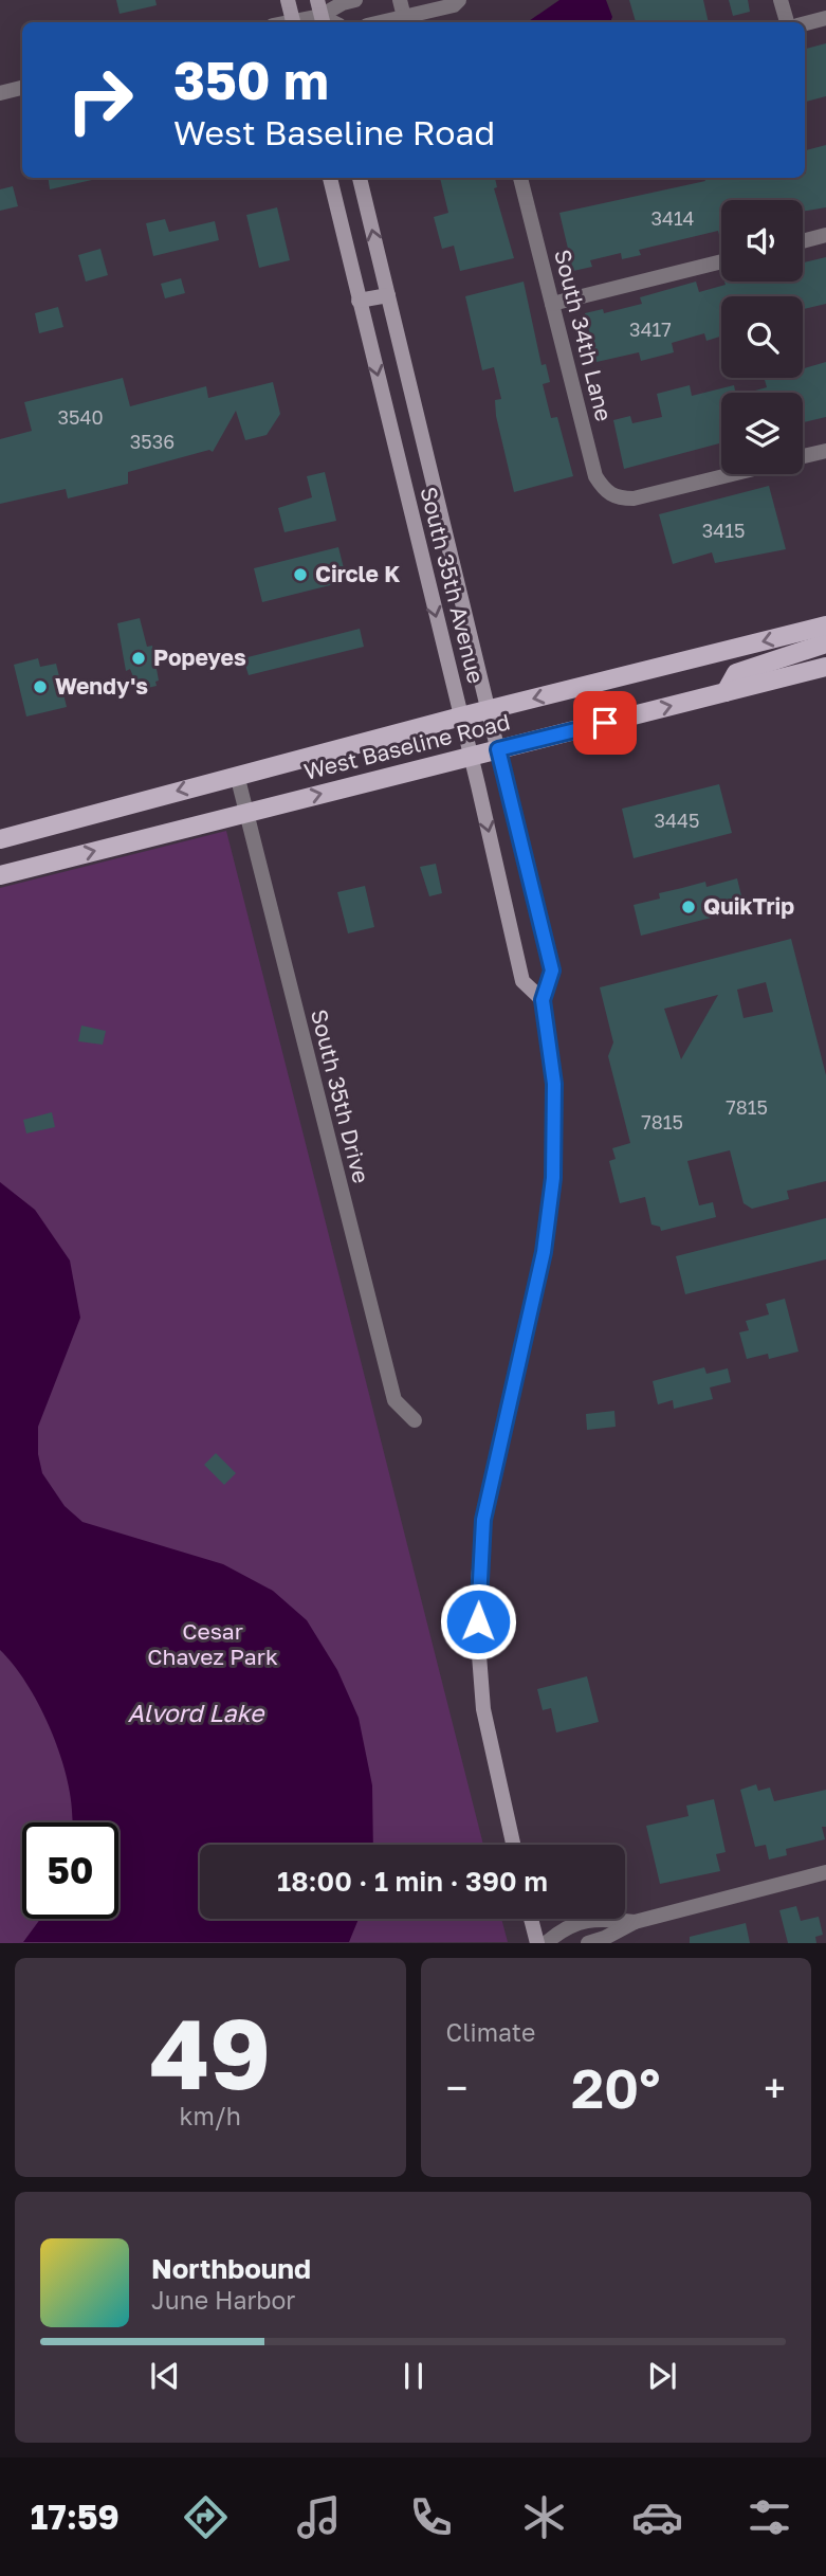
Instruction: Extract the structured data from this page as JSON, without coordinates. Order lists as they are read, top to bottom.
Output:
{
  "streets": {
    "main road": ["South 35th Avenue", "West Baseline Road"],
    "street": ["South 34th Lane", "South 35th Drive"]
  },
  "crossings": [
    ["South 35th Avenue", "West Baseline Road"],
    ["West Baseline Road", "South 35th Drive"]
  ],
  "water": ["Alvord Lake"],
  "parks": ["Cesar Chavez Park"],
  "places": [
    "Circle K",
    "Popeyes",
    "Wendy's",
    "QuikTrip"
  ],
  "house_numbers": [
    "3414",
    "3417",
    "3540",
    "3536",
    "3415",
    "3445",
    "7815",
    "7815"
  ],
  "page": {
    "turn": ["350 m", "West Baseline Road"],
    "limit": "50",
    "trip": "18:00 · 1 min · 390 m",
    "tile": [
      ["49", "km/h"],
      "Climate"
    ],
    "heat": ["−", "20°", "+"],
    "song": ["Northbound", "June Harbor"],
    "tabs": "17:59"
  }
}
